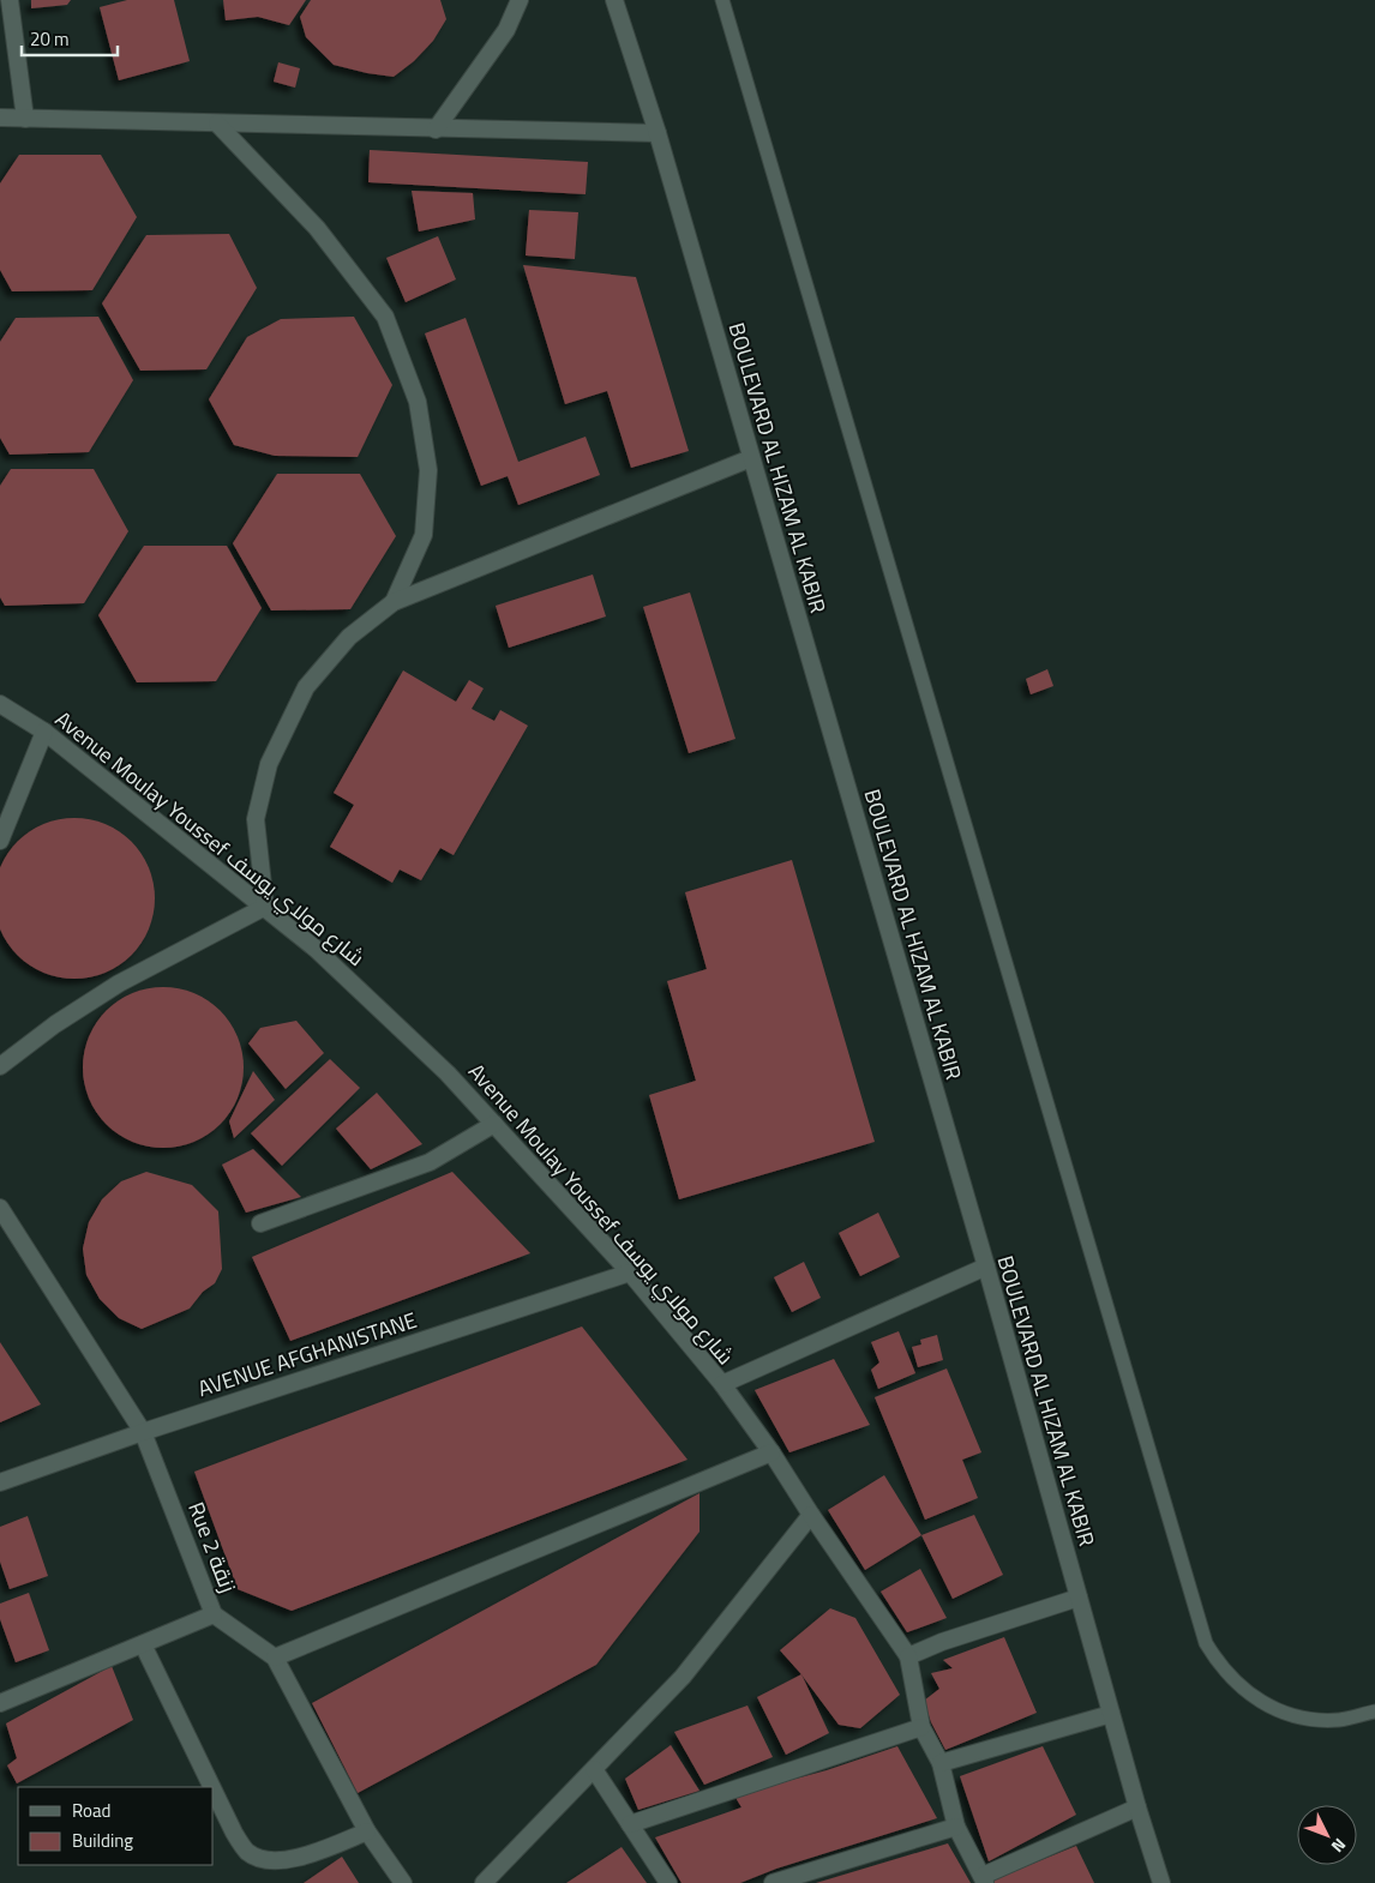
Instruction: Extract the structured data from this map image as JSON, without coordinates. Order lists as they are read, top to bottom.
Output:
{
  "streets": {
    "street": [
      "BOULEVARD AL HIZAM AL KABIR",
      "Avenue Moulay Youssef شارع مولاي يوسف",
      "AVENUE AFGHANISTANE",
      "Rue 2 زنقة"
    ]
  },
  "crossings": [
    ["Avenue Moulay Youssef شارع مولاي يوسف", "AVENUE AFGHANISTANE"],
    ["AVENUE AFGHANISTANE", "Rue 2 زنقة"]
  ],
  "legend": ["Road", "Building"],
  "scale_bar": "20 m",
  "north": "bottom right"
}
